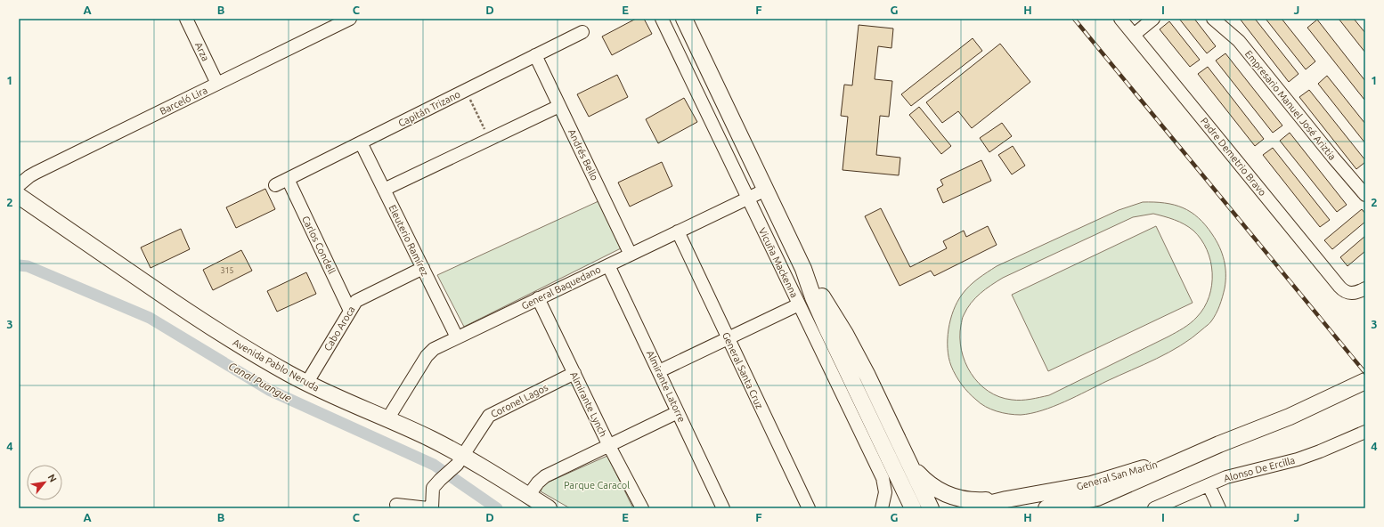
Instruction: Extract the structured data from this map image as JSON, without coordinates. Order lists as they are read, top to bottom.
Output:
{
  "streets": {
    "main road": ["Vicuña Mackenna", "Avenida Pablo Neruda", "General San Martín"],
    "street": [
      "Arza",
      "Barceló Lira",
      "Empresario Manuel José Ariztia",
      "Capitán Trizano",
      "Andrés Bello",
      "Padre Demetrio Bravo",
      "Eleuterio Ramírez",
      "Carlos Condell",
      "General Baquedano",
      "Cabo Aroca",
      "General Santa Cruz",
      "Almirante Latorre",
      "Coronel Lagos",
      "Almirante Lynch",
      "Alonso De Ercilla"
    ]
  },
  "crossings": [
    ["Arza", "Barceló Lira"],
    ["Capitán Trizano", "Andrés Bello"],
    ["Capitán Trizano", "Eleuterio Ramírez"],
    ["Capitán Trizano", "Carlos Condell"],
    ["Andrés Bello", "General Baquedano"],
    ["Eleuterio Ramírez", "General Baquedano"],
    ["Eleuterio Ramírez", "Cabo Aroca"],
    ["Carlos Condell", "Cabo Aroca"],
    ["Vicuña Mackenna", "General Baquedano"],
    ["General Baquedano", "Avenida Pablo Neruda"],
    ["General Baquedano", "General Santa Cruz"],
    ["General Baquedano", "Almirante Latorre"],
    ["General Baquedano", "Almirante Lynch"],
    ["Cabo Aroca", "Avenida Pablo Neruda"],
    ["Avenida Pablo Neruda", "Coronel Lagos"],
    ["Coronel Lagos", "Almirante Lynch"]
  ],
  "water": ["Canal Puangue"],
  "parks": ["Parque Caracol"],
  "house_numbers": ["315"],
  "north": "top right",
  "grid": {
    "columns": [
      "A",
      "B",
      "C",
      "D",
      "E",
      "F",
      "G",
      "H",
      "I",
      "J"
    ],
    "rows": [
      "1",
      "2",
      "3",
      "4"
    ]
  }
}
